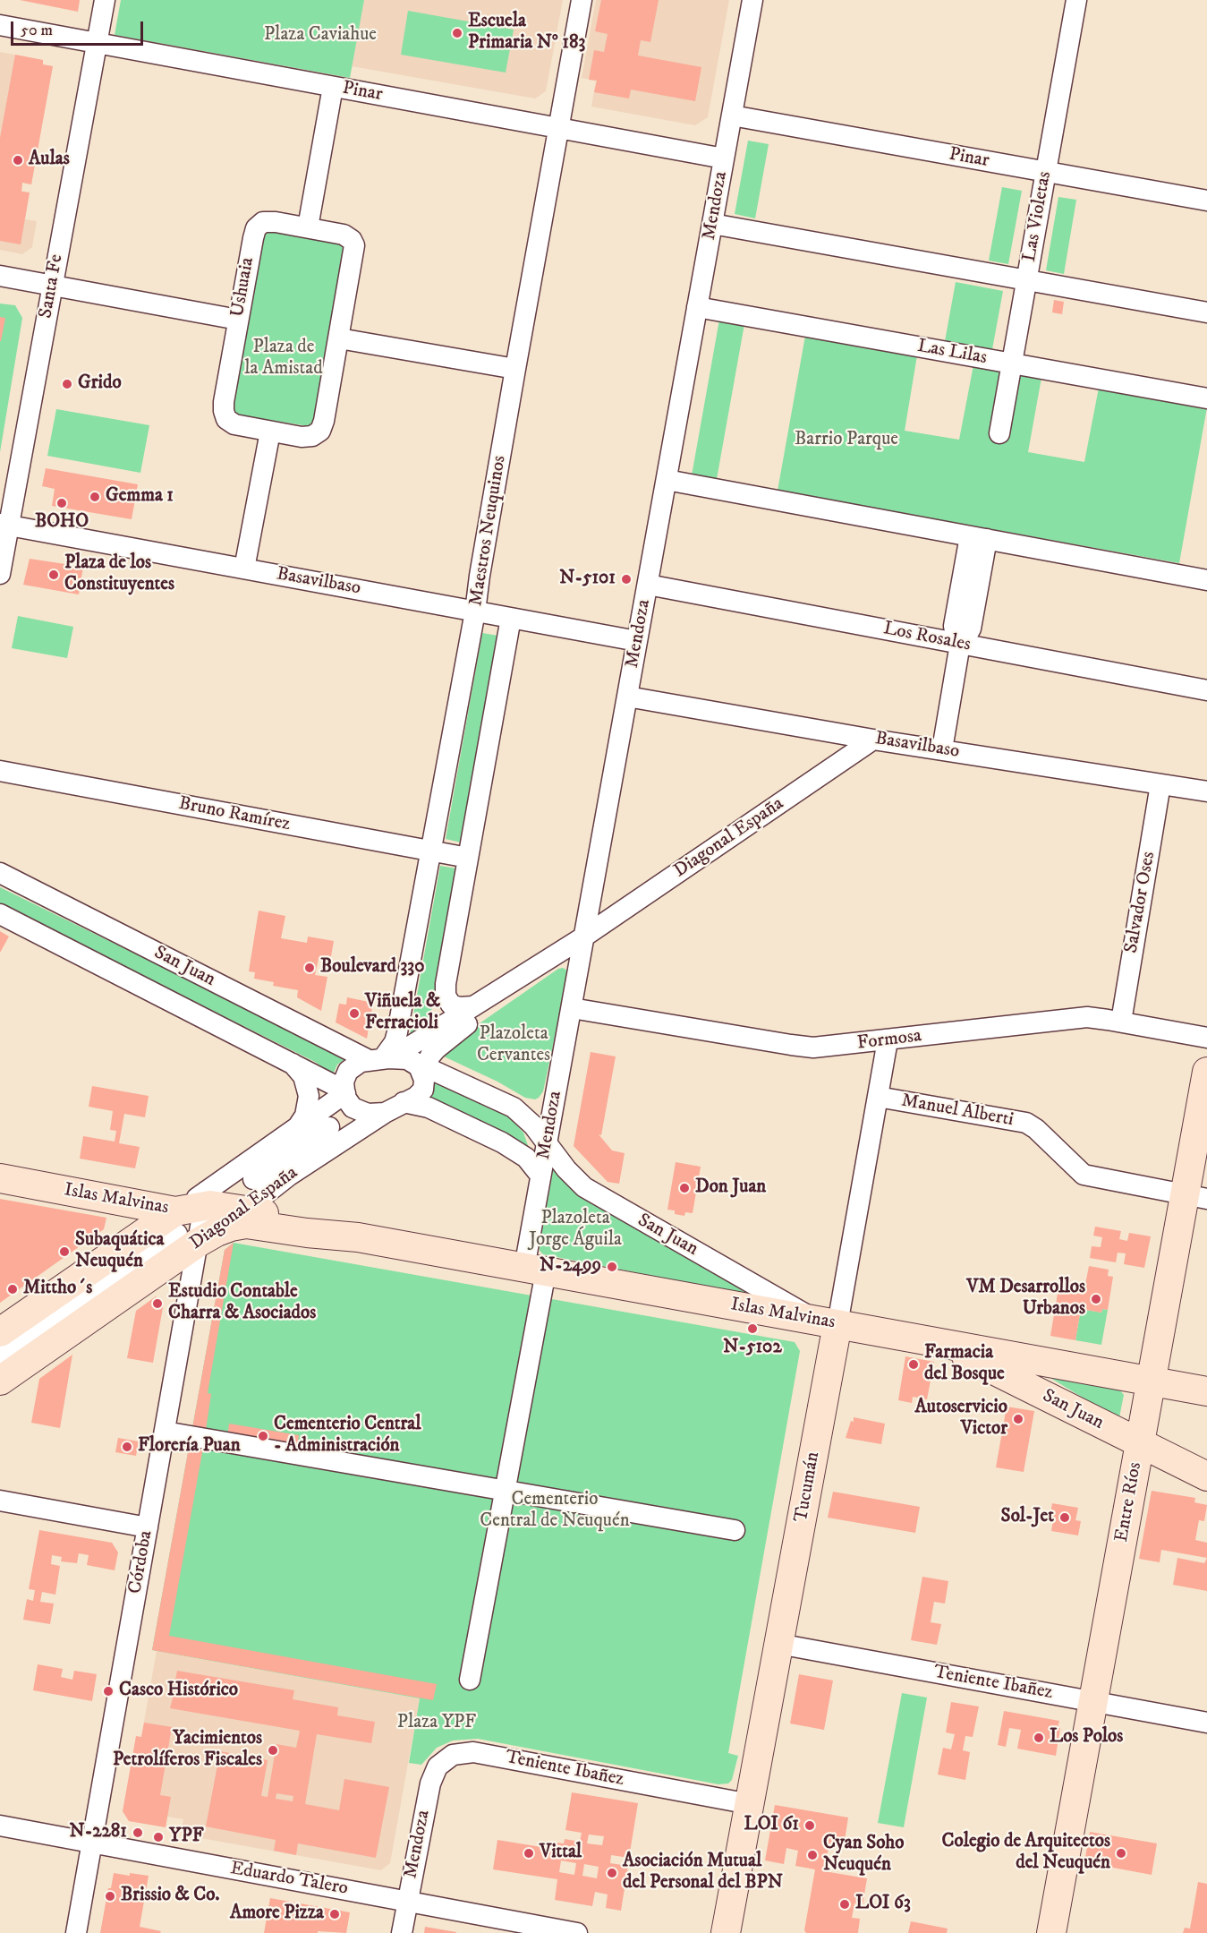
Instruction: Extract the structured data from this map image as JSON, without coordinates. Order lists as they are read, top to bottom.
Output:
{
  "streets": {
    "main road": [
      "Diagonal España",
      "San Juan",
      "Islas Malvinas",
      "Tucumán",
      "Entre Ríos"
    ],
    "street": [
      "Pinar",
      "Mendoza",
      "Las Violetas",
      "Santa Fe",
      "Ushuaia",
      "Las Lilas",
      "Maestros Neuquinos",
      "Basavilbaso",
      "Los Rosales",
      "Bruno Ramírez",
      "Salvador Oses",
      "Formosa",
      "Manuel Alberti",
      "Córdoba",
      "Teniente Ibañez",
      "Eduardo Talero"
    ]
  },
  "crossings": [
    ["Pinar", "Mendoza"],
    ["Pinar", "Las Violetas"],
    ["Pinar", "Santa Fe"],
    ["Pinar", "Maestros Neuquinos"],
    ["Mendoza", "Las Lilas"],
    ["Mendoza", "Basavilbaso"],
    ["Mendoza", "Los Rosales"],
    ["Mendoza", "Diagonal España"],
    ["Mendoza", "San Juan"],
    ["Mendoza", "Formosa"],
    ["Mendoza", "Islas Malvinas"],
    ["Mendoza", "Teniente Ibañez"],
    ["Mendoza", "Eduardo Talero"],
    ["Las Violetas", "Las Lilas"],
    ["Santa Fe", "Basavilbaso"],
    ["Maestros Neuquinos", "Basavilbaso"],
    ["Maestros Neuquinos", "Bruno Ramírez"],
    ["Maestros Neuquinos", "Diagonal España"],
    ["Maestros Neuquinos", "San Juan"],
    ["Basavilbaso", "Diagonal España"],
    ["Basavilbaso", "Salvador Oses"],
    ["Diagonal España", "San Juan"],
    ["Diagonal España", "Islas Malvinas"],
    ["Diagonal España", "Córdoba"],
    ["Salvador Oses", "Formosa"],
    ["San Juan", "Islas Malvinas"],
    ["San Juan", "Tucumán"],
    ["San Juan", "Entre Ríos"],
    ["Formosa", "Tucumán"],
    ["Manuel Alberti", "Tucumán"],
    ["Manuel Alberti", "Entre Ríos"],
    ["Islas Malvinas", "Tucumán"],
    ["Islas Malvinas", "Entre Ríos"],
    ["Islas Malvinas", "Córdoba"],
    ["Tucumán", "Teniente Ibañez"],
    ["Entre Ríos", "Teniente Ibañez"],
    ["Córdoba", "Eduardo Talero"]
  ],
  "parks": [
    "Plaza Caviahue",
    "Plaza de la Amistad",
    "Barrio Parque",
    "Plazoleta Cervantes",
    "Plazoleta Jorge Águila",
    "Cementerio Central de Neuquén",
    "Plaza YPF"
  ],
  "places": [
    "Escuela Primaria N° 183",
    "Aulas",
    "Grido",
    "Gemma 1",
    "BOHO",
    "Plaza de los Constituyentes",
    "N-5101",
    "Boulevard 330",
    "Viñuela & Ferracioli",
    "Don Juan",
    "Subaquática Neuquén",
    "N-2499",
    "Mittho´s",
    "VM Desarrollos Urbanos",
    "Estudio Contable Charra & Asociados",
    "N-5102",
    "Farmacia del Bosque",
    "Autoservicio Victor",
    "Cementerio Central - Administración",
    "Florería Puan",
    "Sol-Jet",
    "Casco Histórico",
    "Los Polos",
    "Yacimientos Petrolíferos Fiscales",
    "LOI 61",
    "N-2281",
    "YPF",
    "Vittal",
    "Colegio de Arquitectos del Neuquén",
    "Cyan Soho Neuquén",
    "Asociación Mutual del Personal del BPN",
    "Brissio & Co.",
    "LOI 63",
    "Amore Pizza"
  ],
  "scale_bar": "50 m"
}
